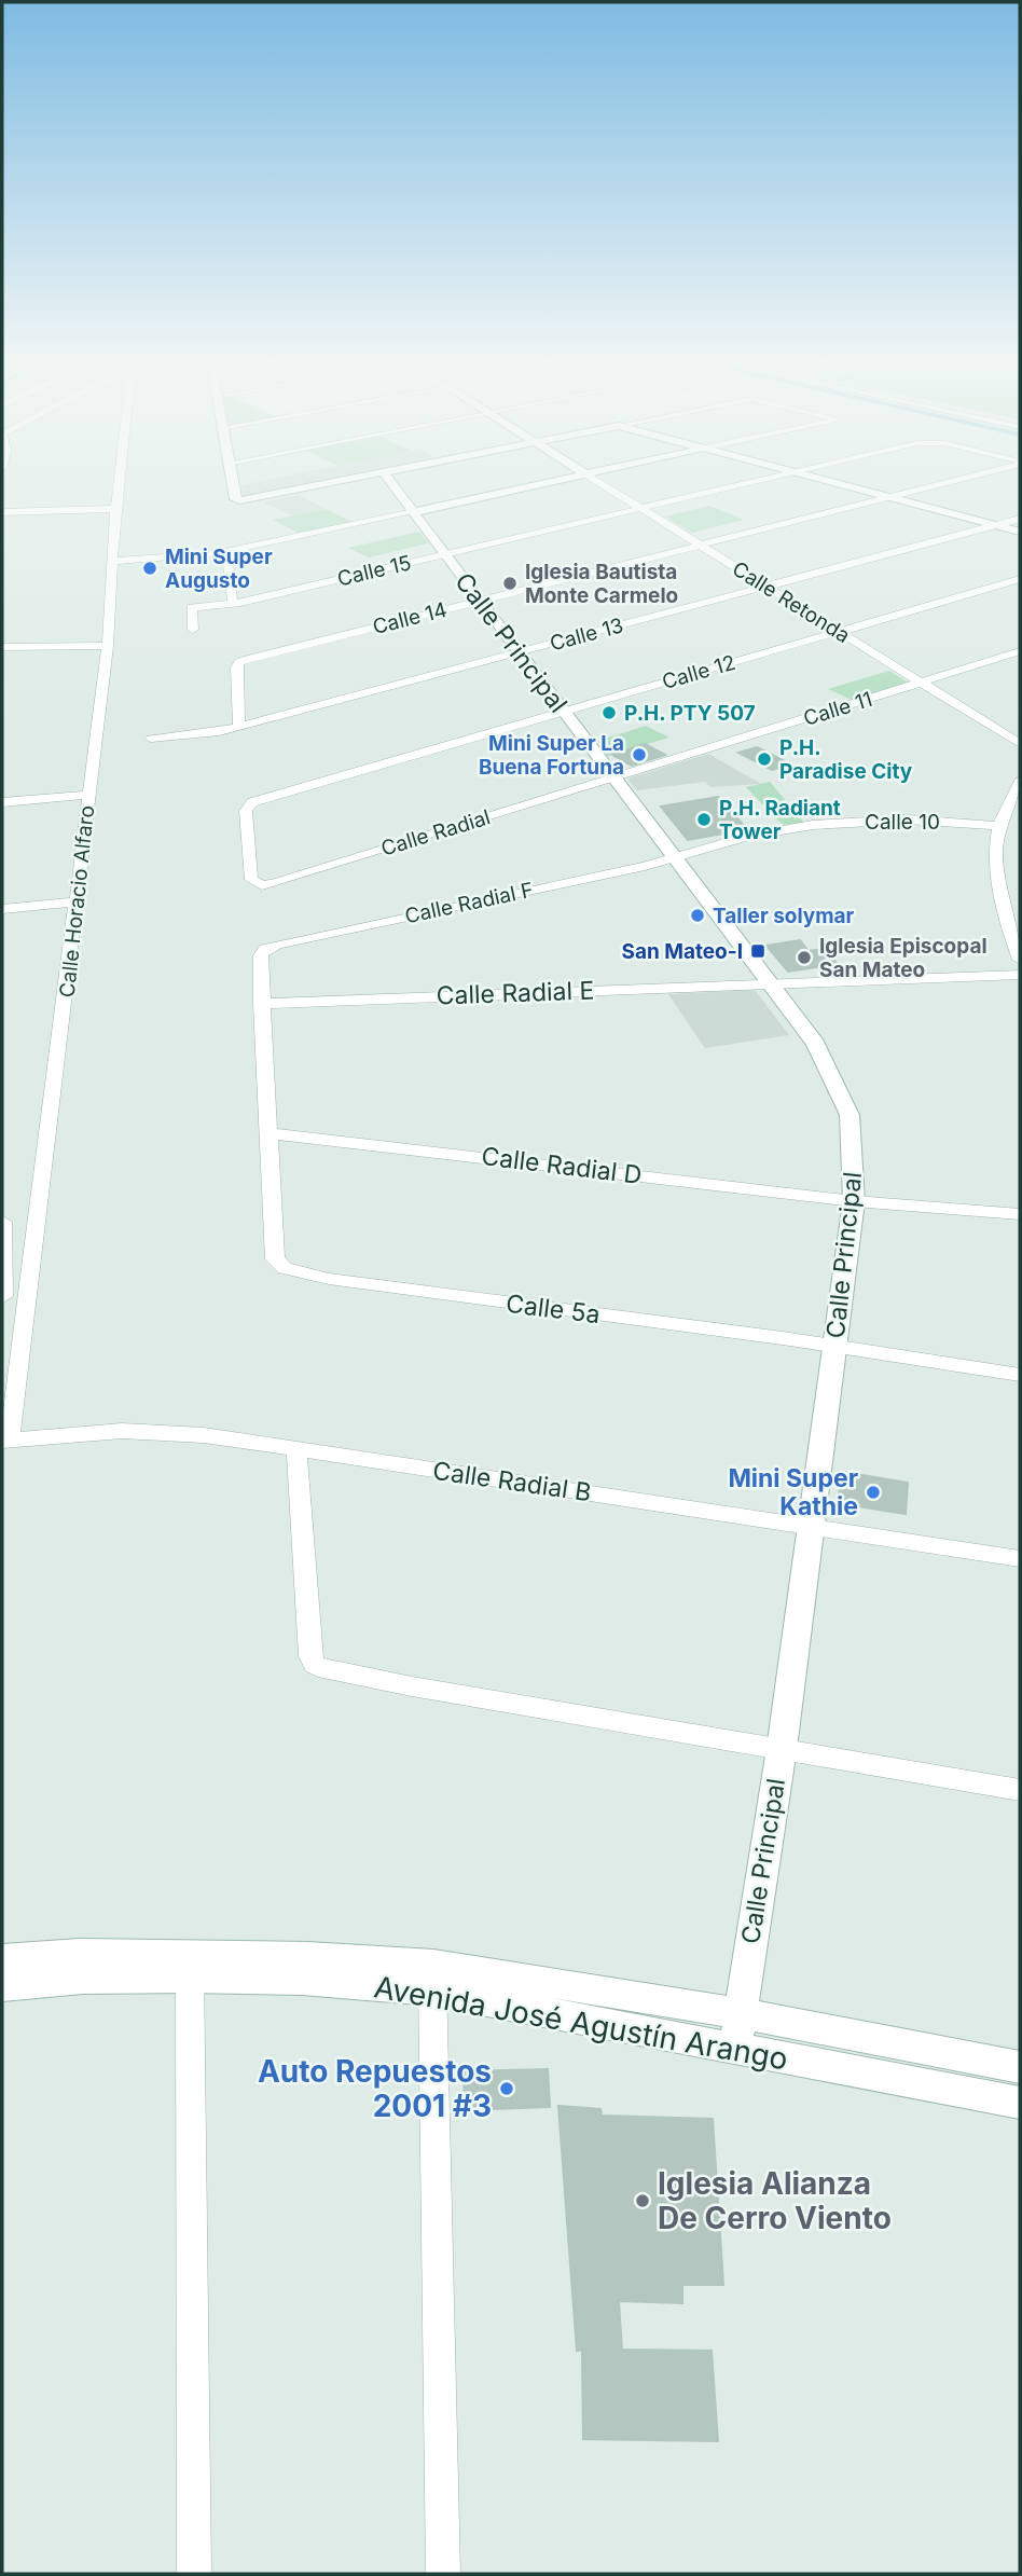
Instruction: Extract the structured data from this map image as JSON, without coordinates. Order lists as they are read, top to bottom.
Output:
{
  "streets": {
    "street": [
      "Calle 15",
      "Calle Retonda",
      "Calle 14",
      "Calle 13",
      "Calle Principal",
      "Calle 12",
      "Calle 11",
      "Calle 10",
      "Calle Radial",
      "Calle Horacio Alfaro",
      "Calle Radial F",
      "Calle Radial E",
      "Calle Radial D",
      "Calle 5a",
      "Calle Radial B",
      "Avenida José Agustín Arango"
    ]
  },
  "crossings": [
    ["Calle 15", "Calle Retonda"],
    ["Calle 15", "Calle Principal"],
    ["Calle Retonda", "Calle 14"],
    ["Calle Retonda", "Calle 13"],
    ["Calle Retonda", "Calle 12"],
    ["Calle Retonda", "Calle 11"],
    ["Calle 14", "Calle 13"],
    ["Calle 14", "Calle Principal"],
    ["Calle 13", "Calle Principal"],
    ["Calle Principal", "Calle 12"],
    ["Calle Principal", "Calle 11"],
    ["Calle Principal", "Calle 10"],
    ["Calle Principal", "Calle Radial"],
    ["Calle Principal", "Calle Radial F"],
    ["Calle Principal", "Calle Radial E"],
    ["Calle Principal", "Calle Radial D"],
    ["Calle Principal", "Calle 5a"],
    ["Calle Principal", "Calle Radial B"],
    ["Calle Principal", "Avenida José Agustín Arango"],
    ["Calle 12", "Calle Radial"],
    ["Calle 11", "Calle Radial"],
    ["Calle 10", "Calle Radial F"],
    ["Calle Horacio Alfaro", "Calle Radial B"],
    ["Calle Radial F", "Calle Radial E"],
    ["Calle Radial D", "Calle 5a"]
  ],
  "places": {
    "other": [
      "Mini Super Augusto",
      "Iglesia Bautista Monte Carmelo",
      "P.H. PTY 507",
      "Mini Super La Buena Fortuna",
      "P.H. Paradise City",
      "P.H. Radiant Tower",
      "Taller solymar",
      "Iglesia Episcopal San Mateo",
      "Mini Super Kathie",
      "Auto Repuestos 2001 #3",
      "Iglesia Alianza De Cerro Viento"
    ],
    "transit": ["San Mateo-I"]
  }
}
